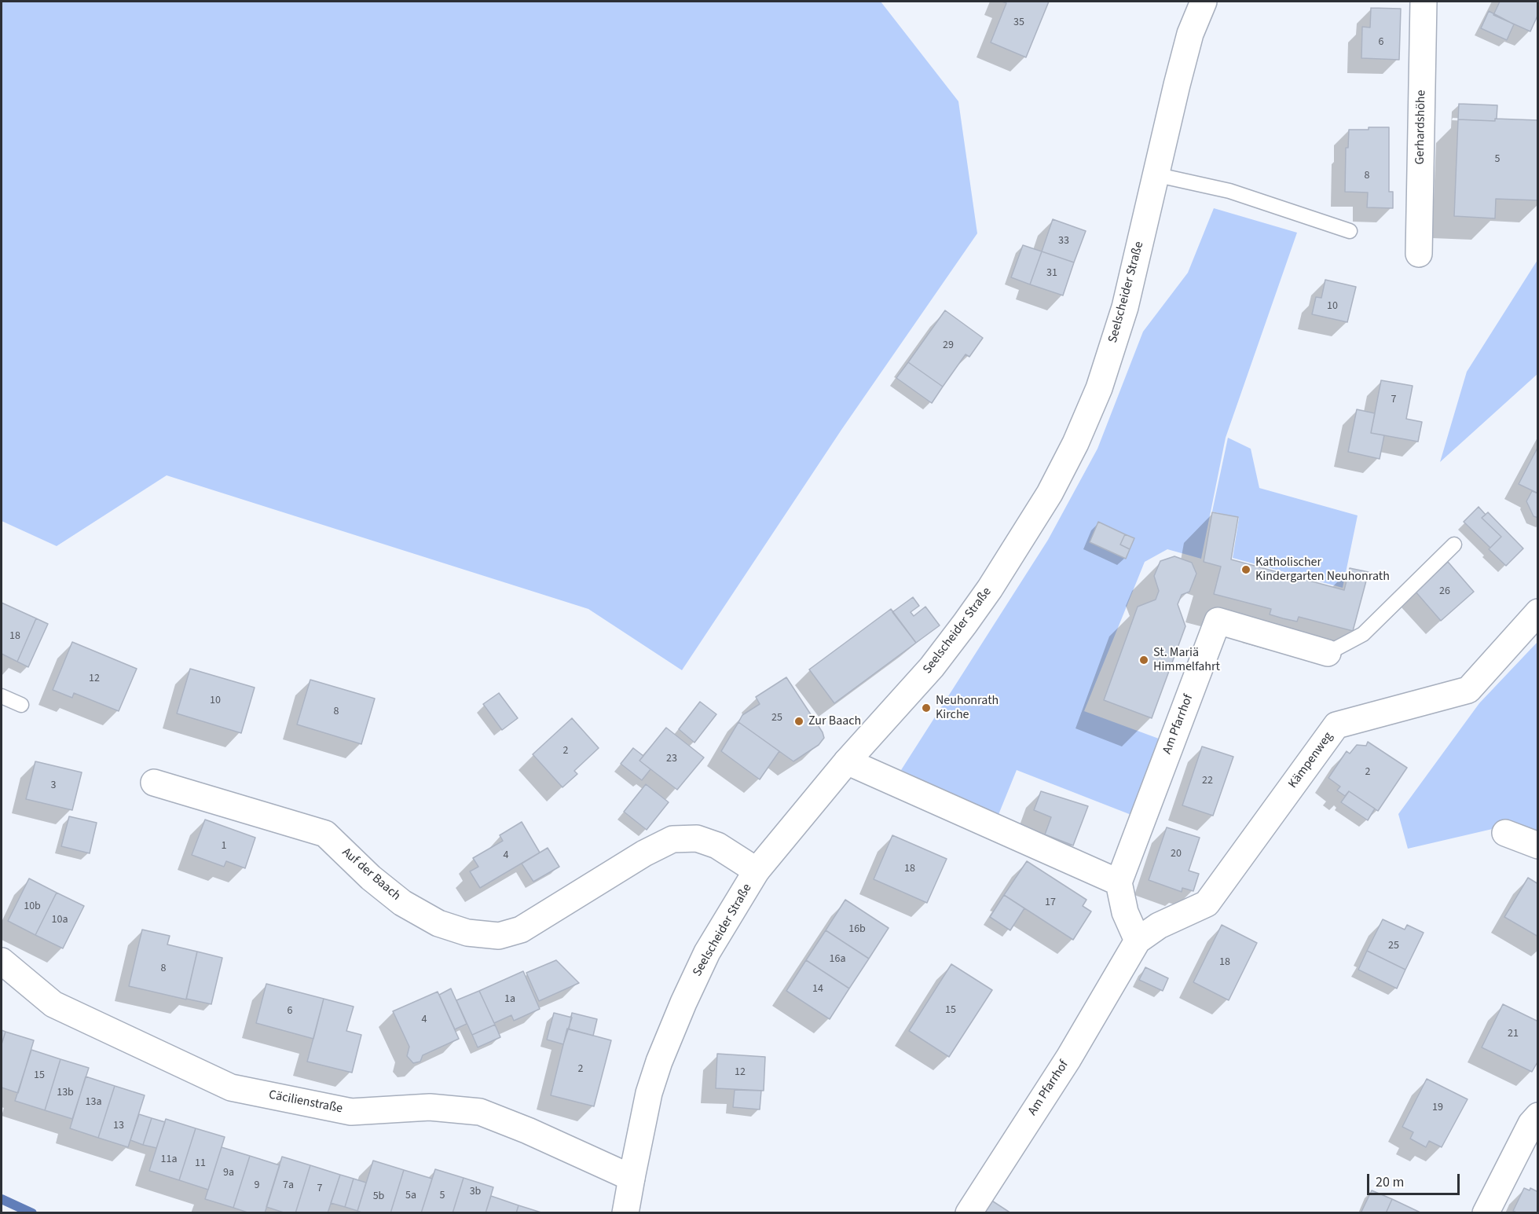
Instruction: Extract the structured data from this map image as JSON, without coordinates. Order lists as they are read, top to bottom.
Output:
{
  "streets": {
    "street": [
      "Gerhardshöhe",
      "Seelscheider Straße",
      "Am Pfarrhof",
      "Kämpenweg",
      "Auf der Baach",
      "Cäcilienstraße"
    ]
  },
  "crossings": [
    ["Seelscheider Straße", "Auf der Baach"],
    ["Seelscheider Straße", "Cäcilienstraße"],
    ["Am Pfarrhof", "Kämpenweg"]
  ],
  "places": [
    "Katholischer Kindergarten Neuhonrath",
    "St. Mariä Himmelfahrt",
    "Neuhonrath Kirche",
    "Zur Baach"
  ],
  "house_numbers": [
    "35",
    "6",
    "5",
    "8",
    "33",
    "31",
    "10",
    "29",
    "7",
    "26",
    "18",
    "12",
    "10",
    "8",
    "25",
    "2",
    "23",
    "2",
    "22",
    "3",
    "1",
    "20",
    "4",
    "18",
    "17",
    "10b",
    "10a",
    "16b",
    "25",
    "16a",
    "18",
    "8",
    "14",
    "1a",
    "15",
    "6",
    "4",
    "21",
    "2",
    "12",
    "15",
    "13b",
    "13a",
    "19",
    "13",
    "11a",
    "11",
    "9a",
    "9",
    "7a",
    "7",
    "3b",
    "5a",
    "5",
    "5b"
  ],
  "scale_bar": "20 m"
}
